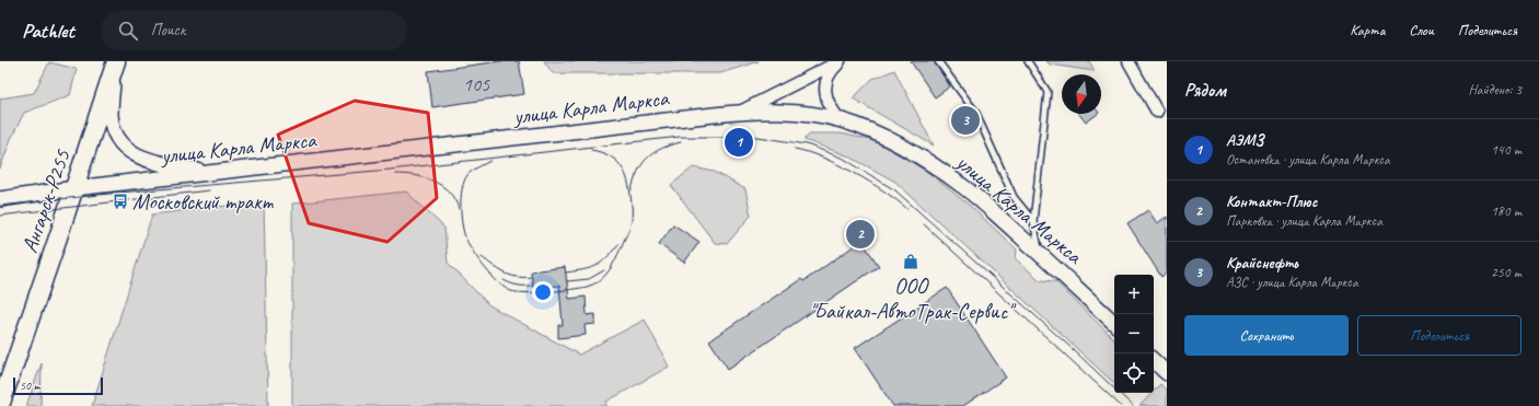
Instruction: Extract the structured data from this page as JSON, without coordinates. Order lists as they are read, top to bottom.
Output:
{
  "streets": {
    "main road": ["Ангарск-Р255"],
    "street": ["улица Карла Маркса"]
  },
  "crossings": [
    ["улица Карла Маркса", "Ангарск-Р255"]
  ],
  "places": {
    "bus stop": ["Московский тракт"],
    "shop": ["ООО \"Байкал-АвтоТрак-Сервис\""]
  },
  "house_numbers": ["105"],
  "scale_bar": "50 m",
  "north": "bottom",
  "page": {
    "header": "Pathlet",
    "search": "Поиск",
    "nav": ["Карта", "Слои", "Поделиться"],
    "heading": ["Рядом", "Найдено: 3"],
    "pins": ["3", "1", "2"],
    "list": [
      {
        "mark": "1",
        "name": "АЭМЗ",
        "note": "Остановка · улица Карла Маркса",
        "value": "140 m"
      },
      {
        "mark": "2",
        "name": "Контакт-Плюс",
        "note": "Парковка · улица Карла Маркса",
        "value": "180 m"
      },
      {
        "mark": "3",
        "name": "Крайснефть",
        "note": "АЗС · улица Карла Маркса",
        "value": "250 m"
      }
    ],
    "map_buttons": ["+", "−"],
    "buttons": ["Сохранить", "Поделиться"],
    "scale": "50 m"
  }
}
